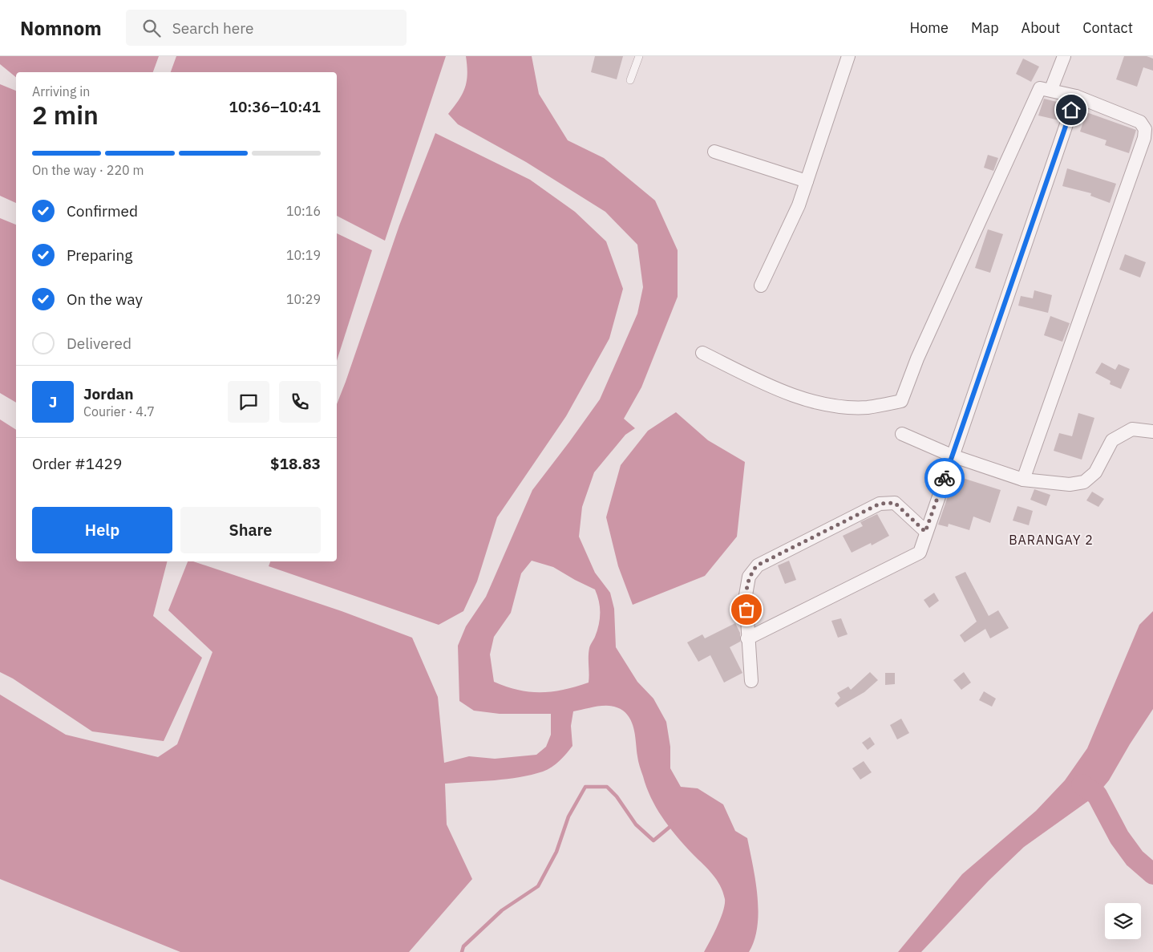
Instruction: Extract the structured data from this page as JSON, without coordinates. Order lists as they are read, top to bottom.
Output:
{
  "districts": ["BARANGAY 2"],
  "page": {
    "header": "Nomnom",
    "search": "Search here",
    "nav": [
      "Home",
      "Map",
      "About",
      "Contact"
    ],
    "heading": ["2 min", "Arriving in", "10:36–10:41"],
    "panel": [
      "Jordan",
      "Courier · 4.7",
      "Order #1429",
      "$18.83"
    ],
    "bar": "On the way · 220 m",
    "list": [
      ["Confirmed", "10:16"],
      ["Preparing", "10:19"],
      ["On the way", "10:29"],
      "Delivered"
    ],
    "round": "J",
    "buttons": ["Help", "Share"]
  }
}
